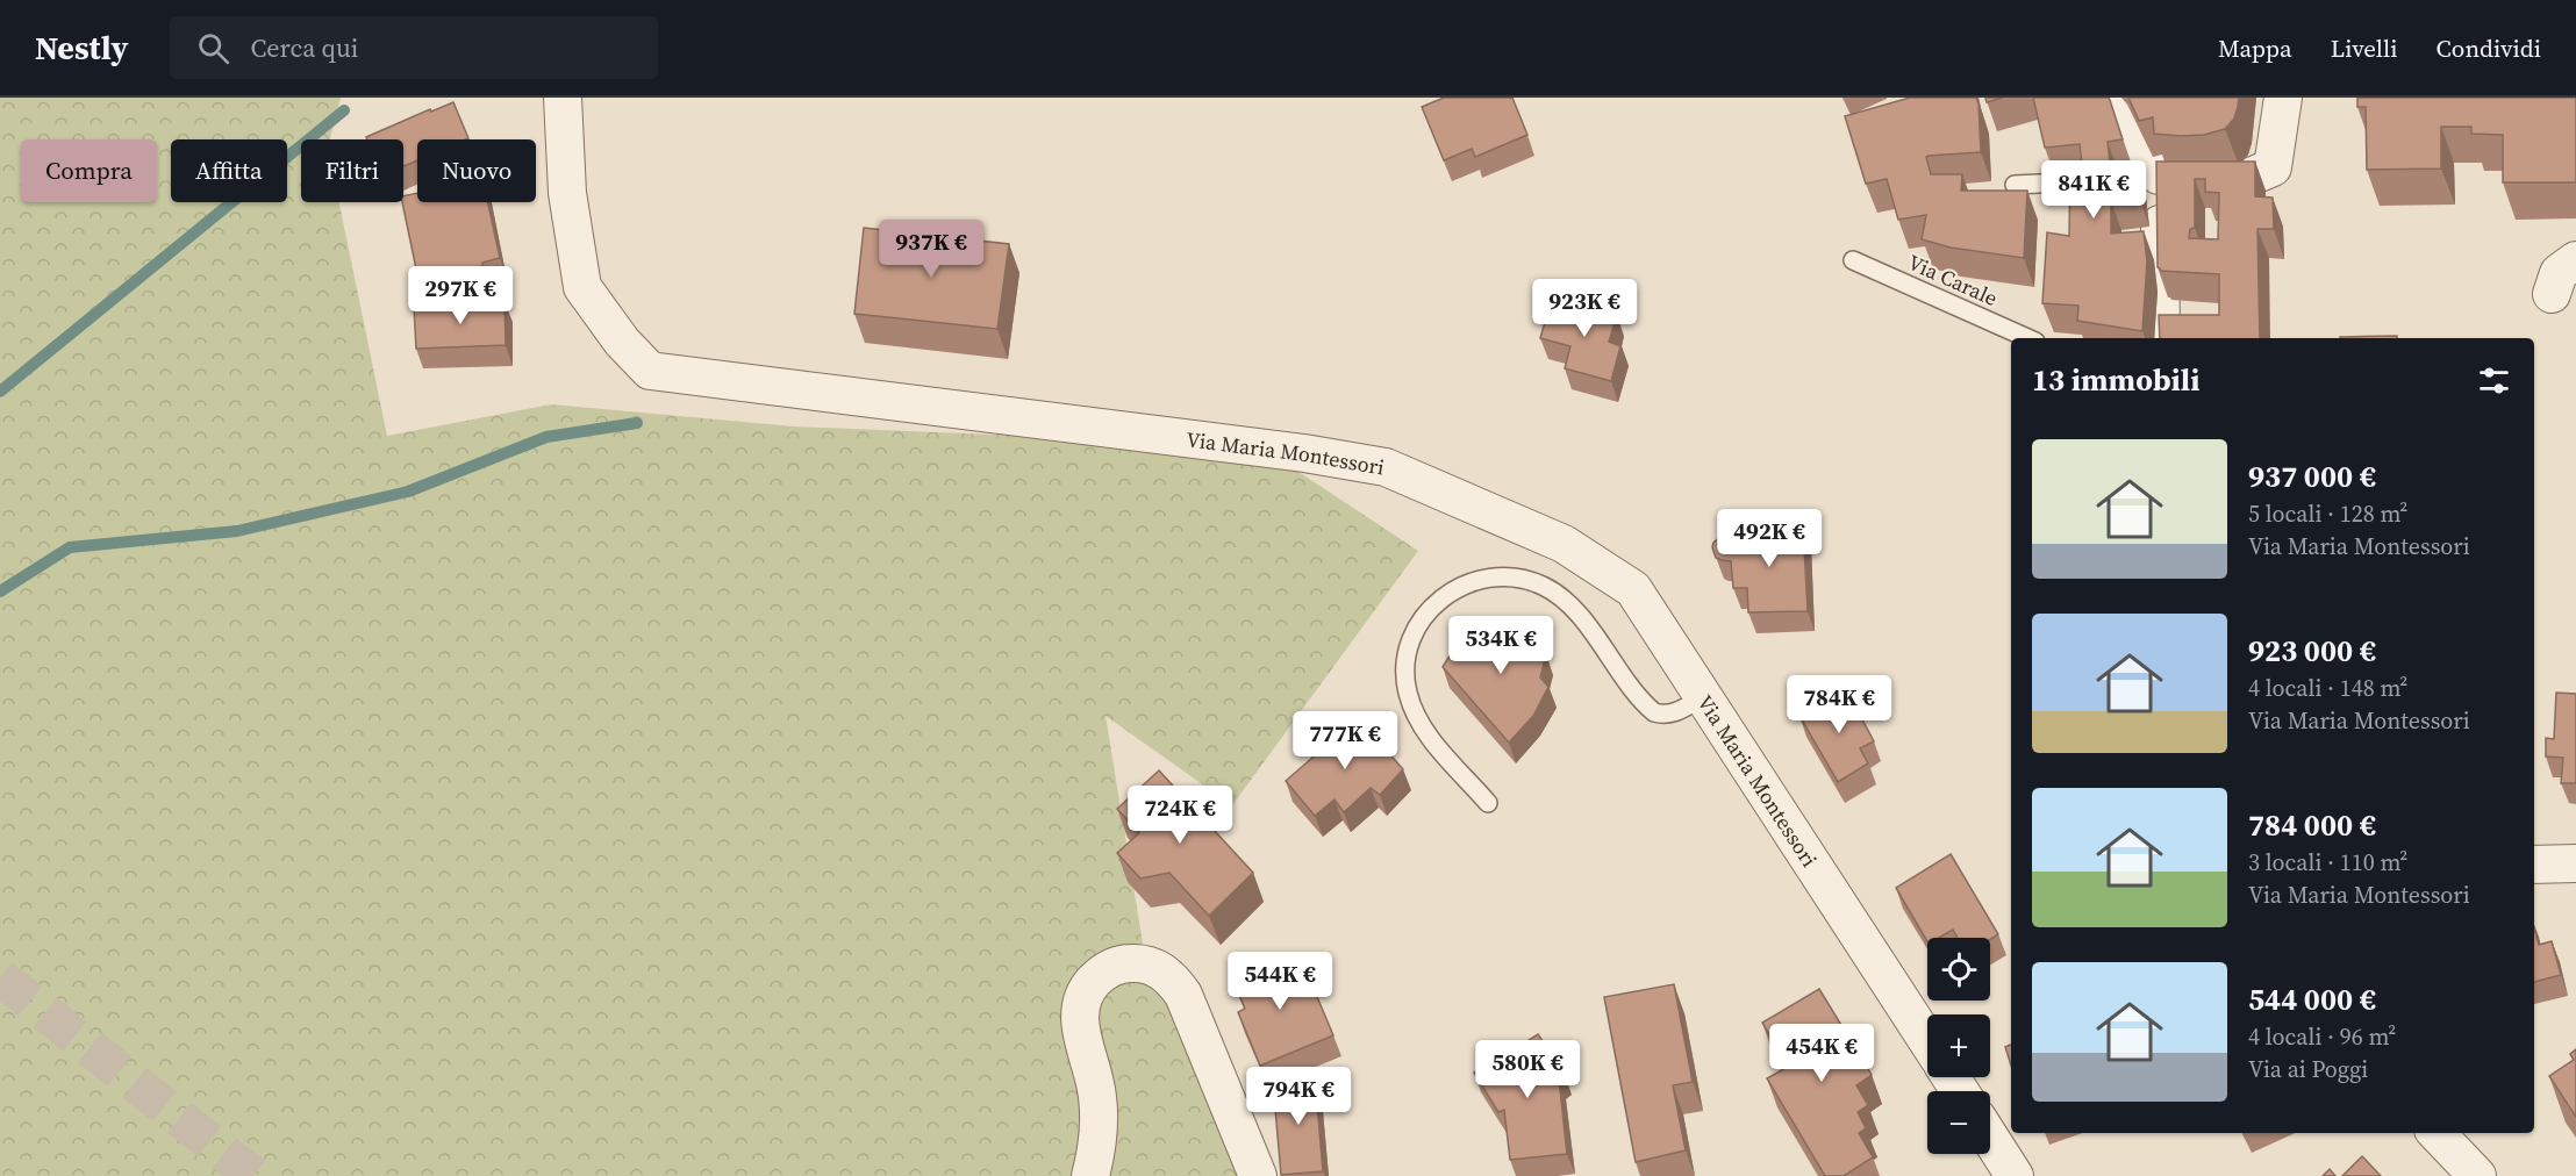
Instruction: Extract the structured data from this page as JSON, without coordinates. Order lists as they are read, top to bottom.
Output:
{
  "streets": {
    "street": ["Via Maria Montessori"],
    "lane": ["Via Carale"]
  },
  "page": {
    "header": "Nestly",
    "search": "Cerca qui",
    "nav": ["Mappa", "Livelli", "Condividi"],
    "chip": [
      "Compra",
      "Affitta",
      "Filtri",
      "Nuovo"
    ],
    "price": [
      "841K €",
      "937K €",
      "297K €",
      "923K €",
      "492K €",
      "534K €",
      "784K €",
      "777K €",
      "724K €",
      "544K €",
      "454K €",
      "580K €",
      "794K €"
    ],
    "heading": "13 immobili",
    "list": [
      {
        "name": "937 000 €",
        "note": "5 locali · 128 m² · Via Maria Montessori"
      },
      {
        "name": "923 000 €",
        "note": "4 locali · 148 m² · Via Maria Montessori"
      },
      {
        "name": "784 000 €",
        "note": "3 locali · 110 m² · Via Maria Montessori"
      },
      {
        "name": "544 000 €",
        "note": "4 locali · 96 m² · Via ai Poggi"
      }
    ],
    "map_buttons": ["+", "−"]
  }
}
